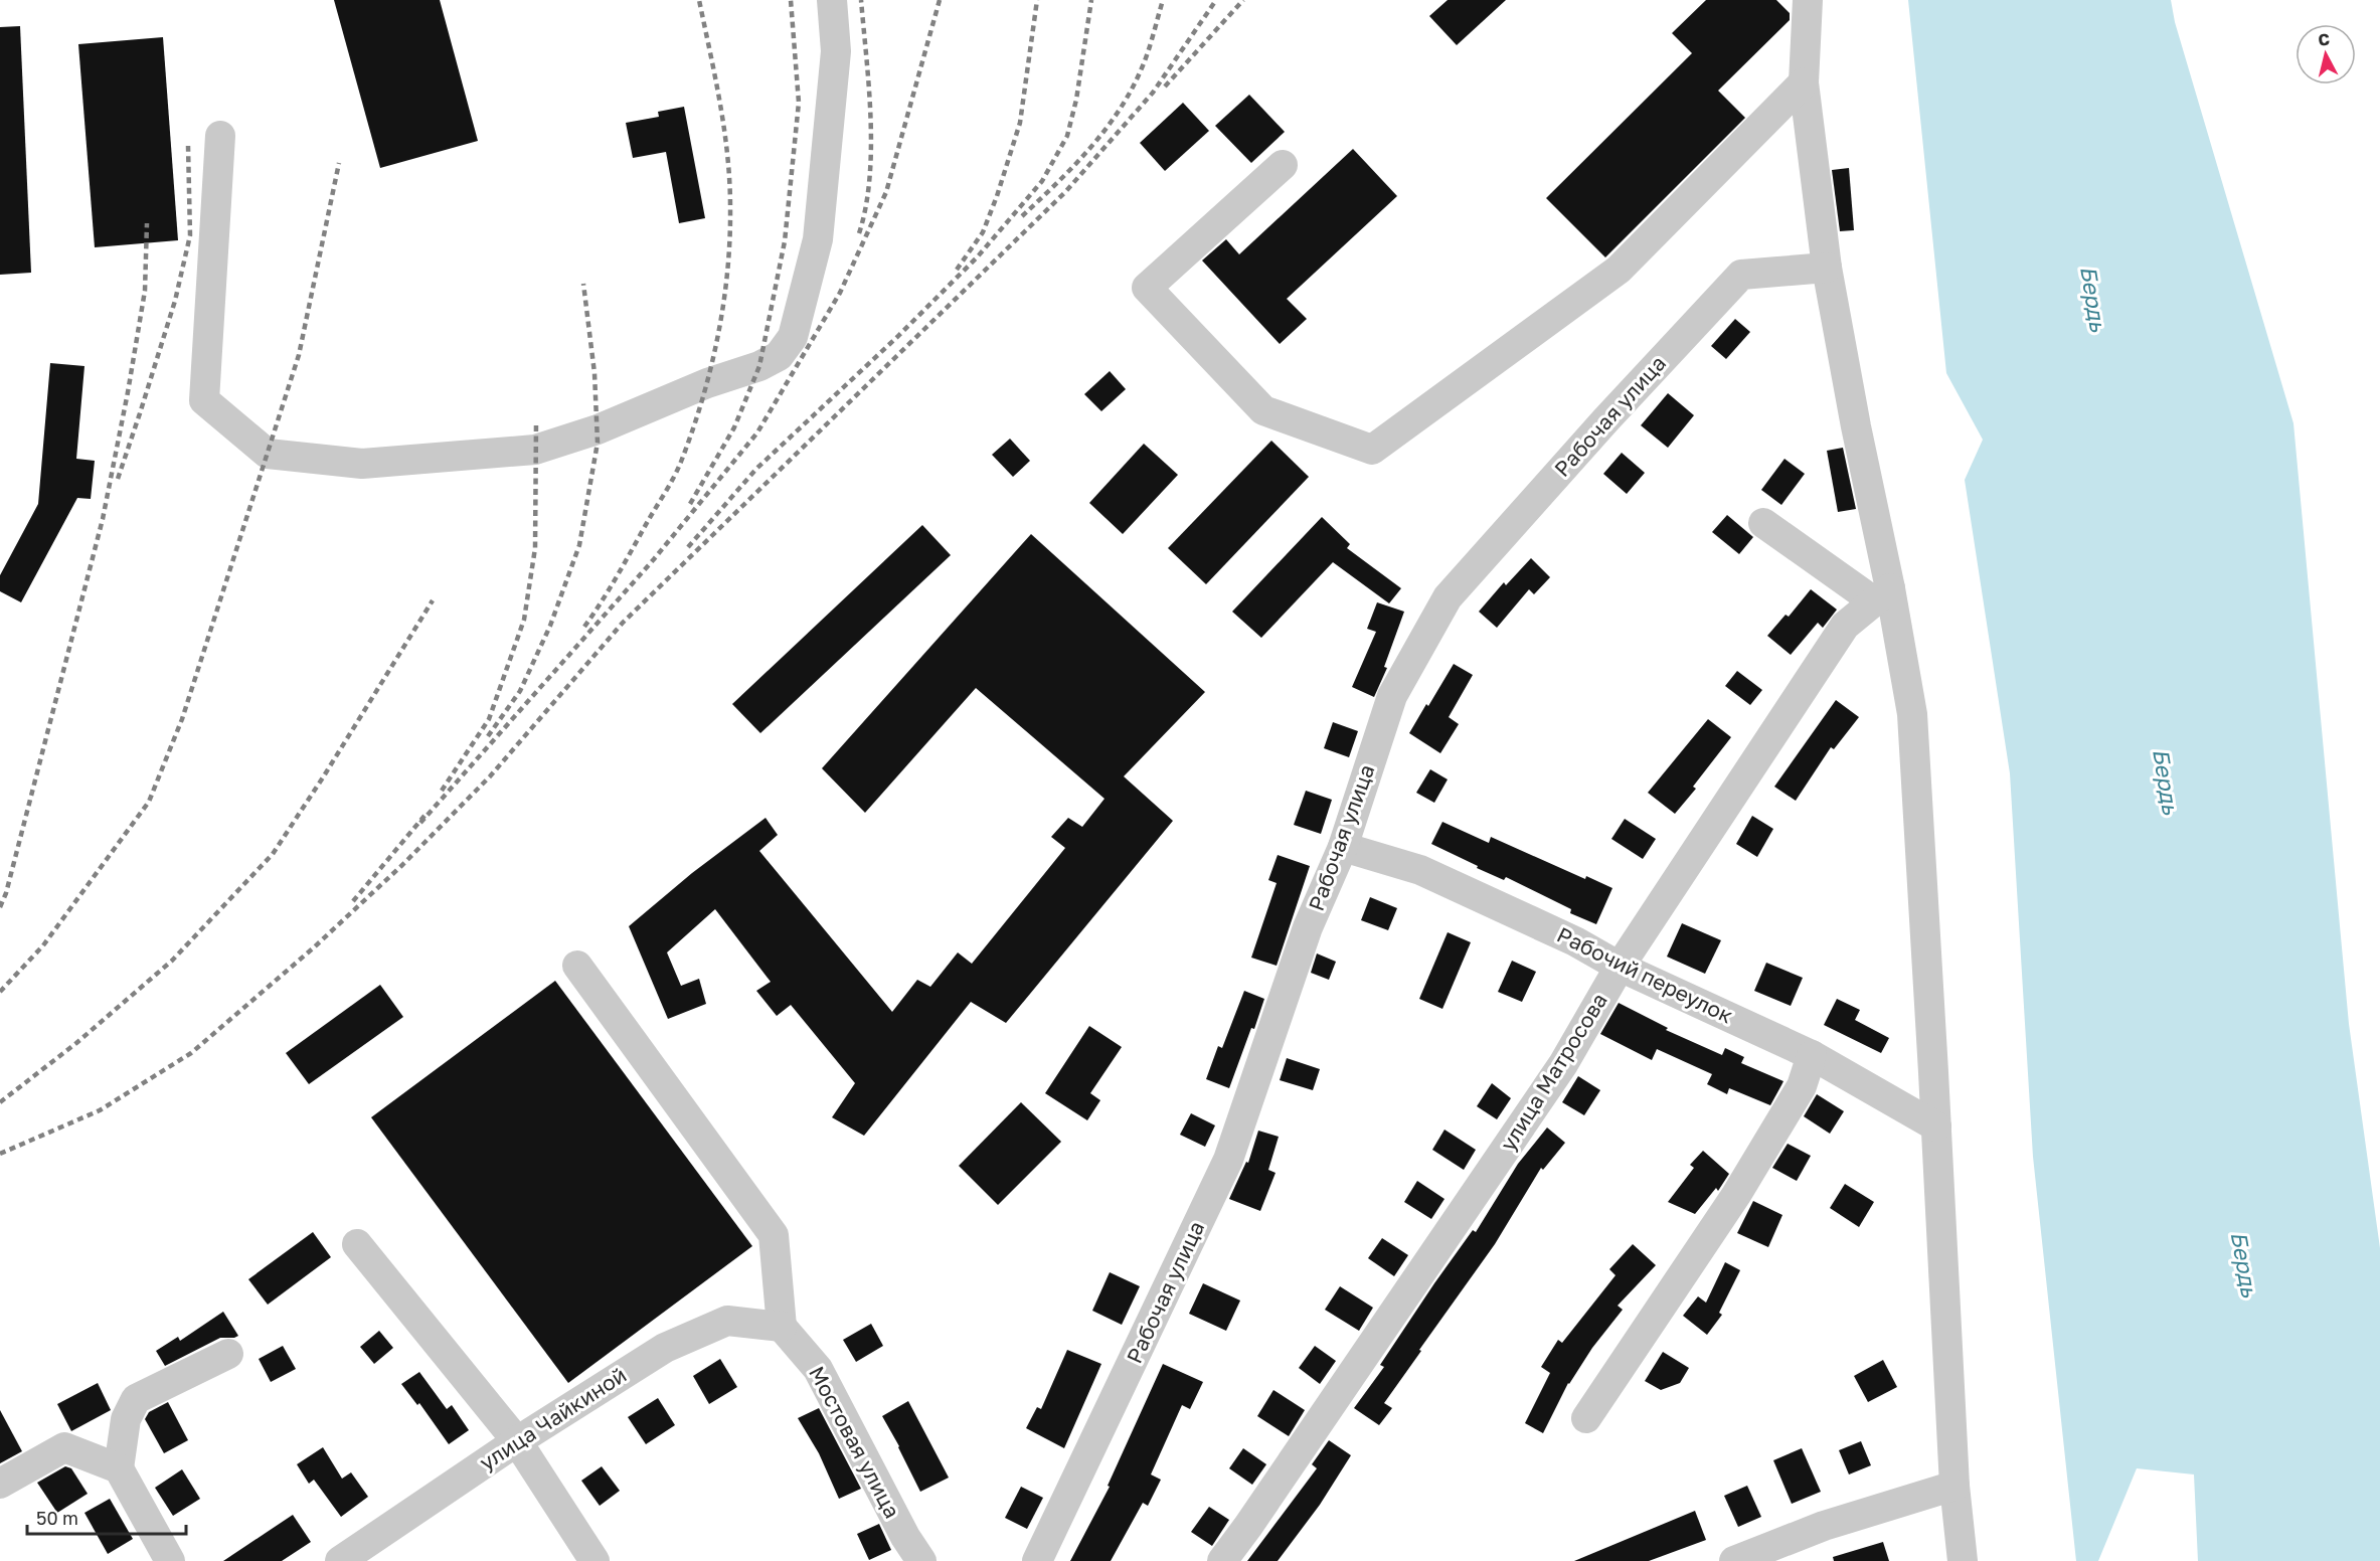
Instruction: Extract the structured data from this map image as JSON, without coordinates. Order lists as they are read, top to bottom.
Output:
{
  "streets": {
    "street": [
      "Рабочая улица",
      "Рабочий переулок",
      "улица Матросова",
      "улица Чайкиной",
      "Мостовая улица"
    ]
  },
  "crossings": [
    ["Рабочая улица", "Рабочий переулок"],
    ["Рабочий переулок", "улица Матросова"],
    ["улица Чайкиной", "Мостовая улица"]
  ],
  "water": ["Бердь"],
  "scale_bar": "50 m",
  "north": "top"
}
